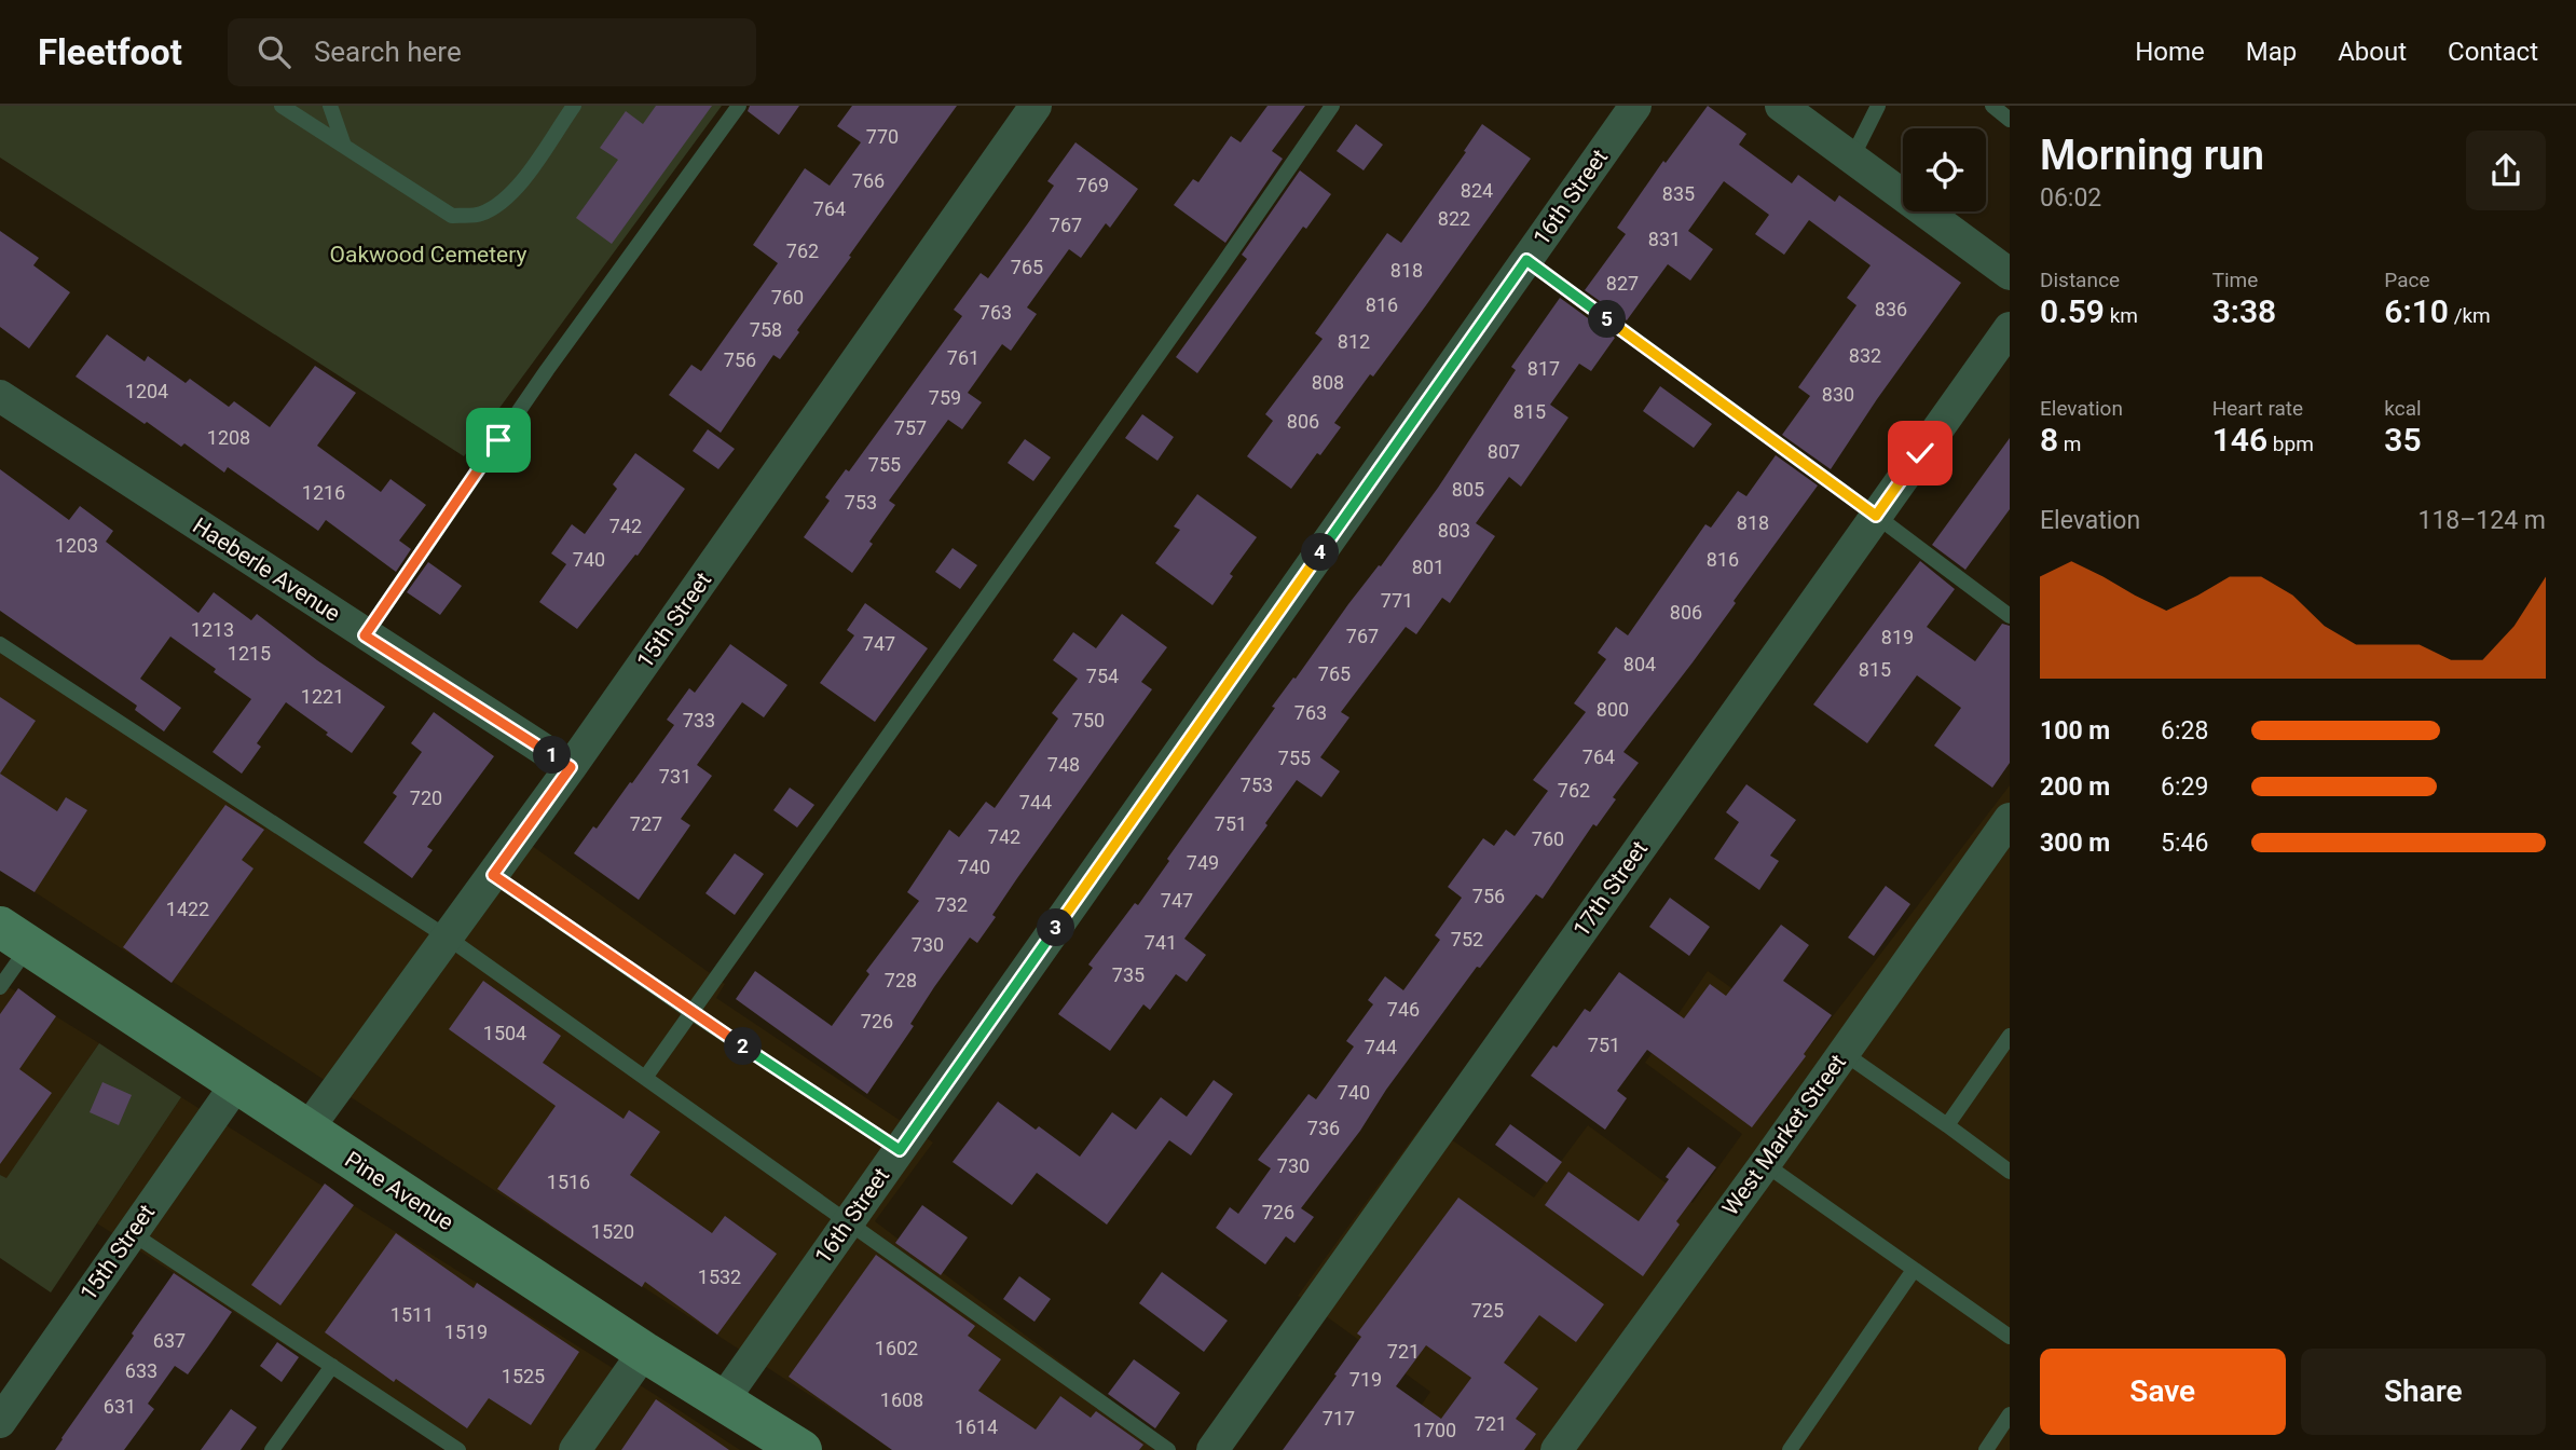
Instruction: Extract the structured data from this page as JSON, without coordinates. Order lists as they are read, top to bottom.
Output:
{
  "streets": {
    "main road": ["Pine Avenue"],
    "street": [
      "16th Street",
      "Haeberle Avenue",
      "15th Street",
      "17th Street",
      "West Market Street"
    ]
  },
  "crossings": [
    ["16th Street", "Pine Avenue"],
    ["Haeberle Avenue", "15th Street"],
    ["15th Street", "Pine Avenue"]
  ],
  "parks": ["Oakwood Cemetery"],
  "house_numbers": [
    "770",
    "766",
    "769",
    "824",
    "835",
    "764",
    "822",
    "767",
    "831",
    "762",
    "765",
    "818",
    "827",
    "760",
    "816",
    "836",
    "763",
    "758",
    "812",
    "832",
    "761",
    "756",
    "817",
    "808",
    "1204",
    "830",
    "759",
    "815",
    "806",
    "757",
    "1208",
    "807",
    "755",
    "805",
    "1216",
    "753",
    "818",
    "742",
    "803",
    "1203",
    "740",
    "816",
    "801",
    "771",
    "806",
    "1213",
    "767",
    "819",
    "747",
    "1215",
    "804",
    "815",
    "765",
    "754",
    "1221",
    "800",
    "763",
    "733",
    "750",
    "764",
    "755",
    "748",
    "731",
    "753",
    "762",
    "720",
    "744",
    "727",
    "751",
    "742",
    "760",
    "749",
    "740",
    "756",
    "747",
    "732",
    "1422",
    "752",
    "741",
    "730",
    "735",
    "728",
    "746",
    "726",
    "1504",
    "751",
    "744",
    "740",
    "736",
    "730",
    "1516",
    "726",
    "1520",
    "1532",
    "725",
    "1511",
    "1519",
    "637",
    "1602",
    "721",
    "633",
    "1525",
    "719",
    "1608",
    "631",
    "717",
    "721",
    "1614",
    "1700"
  ],
  "page": {
    "header": "Fleetfoot",
    "search": "Search here",
    "nav": [
      "Home",
      "Map",
      "About",
      "Contact"
    ],
    "heading": ["Morning run", "06:02"],
    "stats": [
      ["Distance", "0.59 km"],
      ["Time", "3:38"],
      ["Pace", "6:10 /km"],
      ["Elevation", "8 m"],
      ["Heart rate", "146 bpm"],
      ["kcal", "35"]
    ],
    "pins": [
      "5",
      "4",
      "1",
      "3",
      "2"
    ],
    "chart": ["Elevation", "118–124 m"],
    "list": [
      {
        "name": "100 m",
        "note": "6:28"
      },
      {
        "name": "200 m",
        "note": "6:29"
      },
      {
        "name": "300 m",
        "note": "5:46"
      }
    ],
    "buttons": ["Save", "Share"]
  }
}
